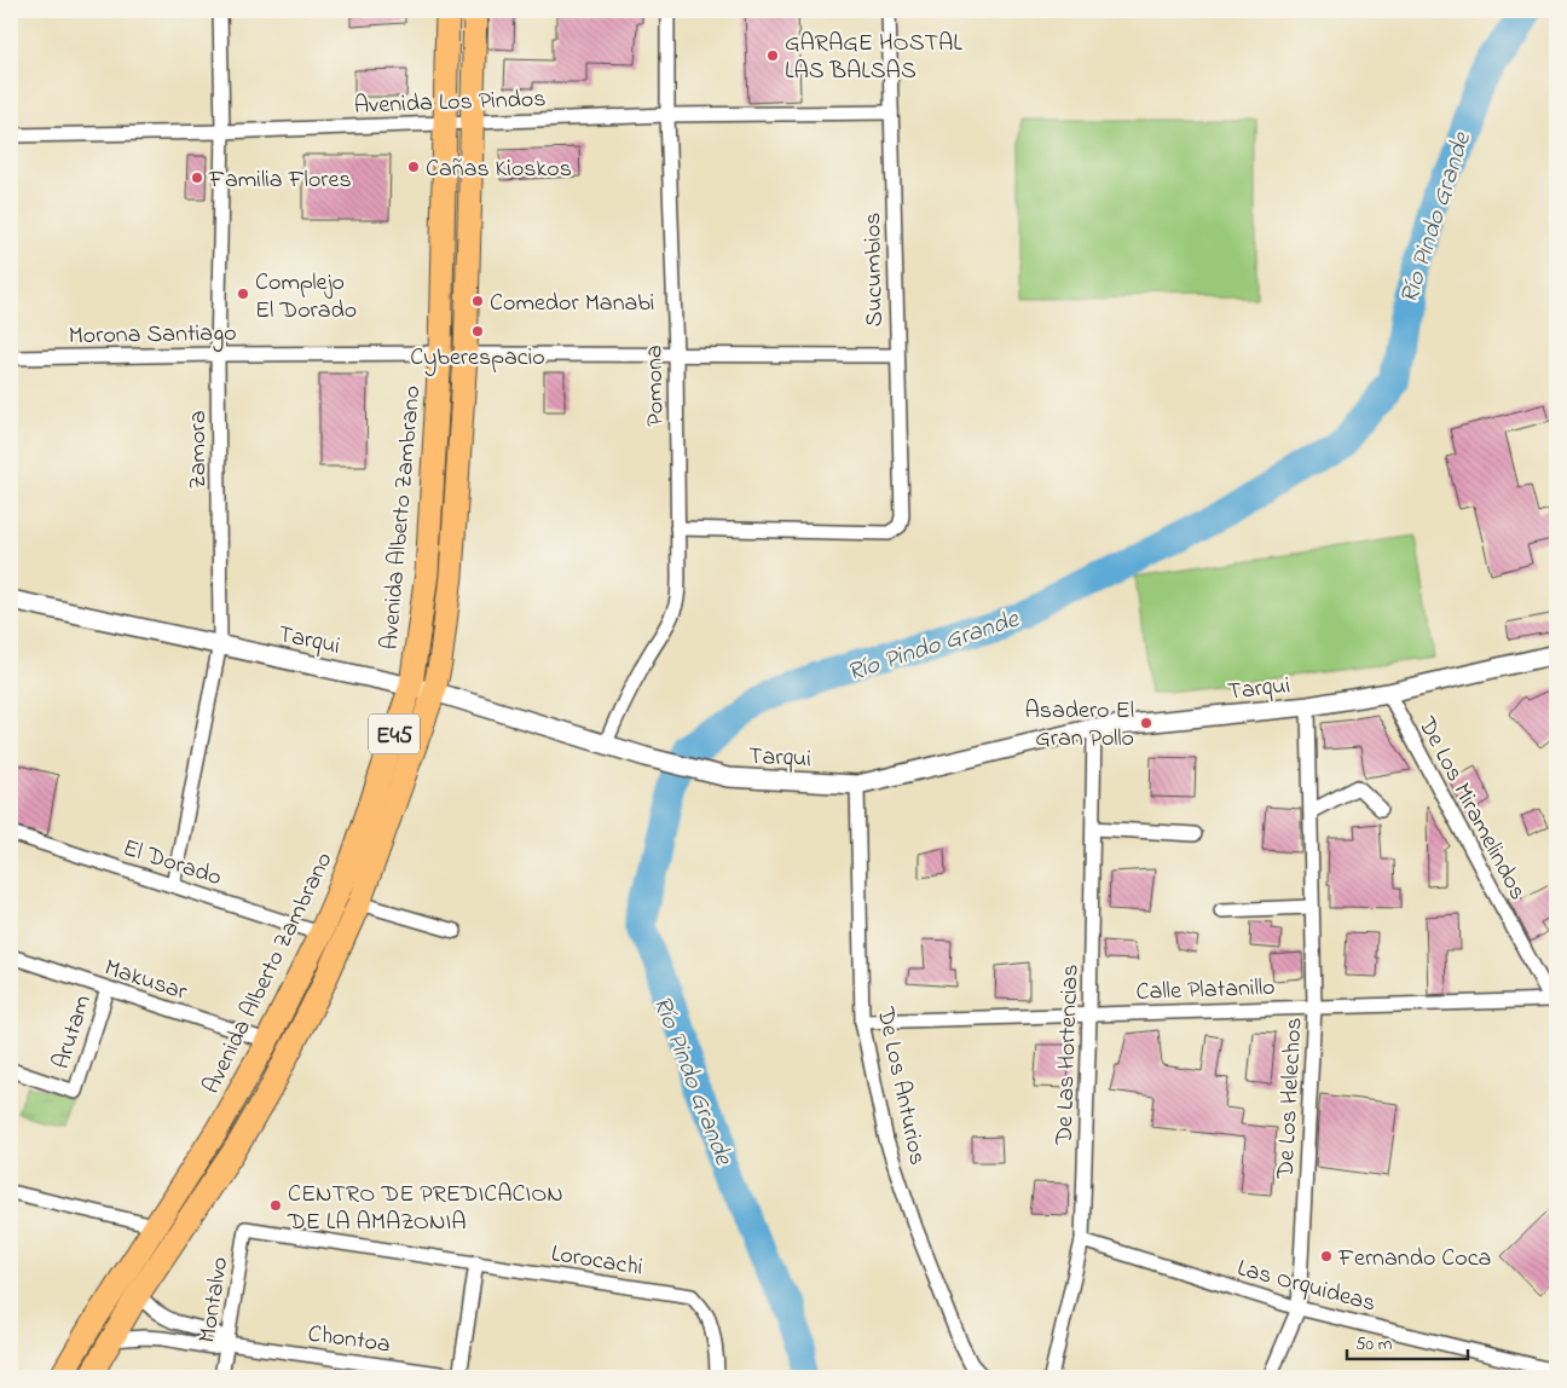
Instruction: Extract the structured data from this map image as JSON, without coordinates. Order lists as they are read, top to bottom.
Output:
{
  "streets": {
    "highway": ["Avenida Alberto Zambrano", "E45"],
    "street": [
      "Avenida Los Pindos",
      "Sucumbios",
      "Morona Santiago",
      "Pomona",
      "Zamora",
      "Tarqui",
      "De Los Miramelindos",
      "El Dorado",
      "Makusar",
      "Calle Platanillo",
      "Arutam",
      "De Las Hortencias",
      "De Los Anturios",
      "De Los Helechos",
      "Lorocachi",
      "Las Orquideas",
      "Montalvo",
      "Chontoa"
    ]
  },
  "crossings": [
    ["Avenida Los Pindos", "Sucumbios"],
    ["Avenida Los Pindos", "Pomona"],
    ["Avenida Los Pindos", "Zamora"],
    ["Avenida Los Pindos", "Avenida Alberto Zambrano"],
    ["Sucumbios", "Pomona"],
    ["Morona Santiago", "Zamora"],
    ["Morona Santiago", "Avenida Alberto Zambrano"],
    ["Pomona", "Tarqui"],
    ["Zamora", "Tarqui"],
    ["Zamora", "El Dorado"],
    ["Avenida Alberto Zambrano", "Tarqui"],
    ["Avenida Alberto Zambrano", "El Dorado"],
    ["Avenida Alberto Zambrano", "Makusar"],
    ["Avenida Alberto Zambrano", "Chontoa"],
    ["Tarqui", "De Los Miramelindos"],
    ["Tarqui", "De Las Hortencias"],
    ["Tarqui", "De Los Anturios"],
    ["Tarqui", "De Los Helechos"],
    ["De Los Miramelindos", "Calle Platanillo"],
    ["Makusar", "Arutam"],
    ["Calle Platanillo", "De Las Hortencias"],
    ["Calle Platanillo", "De Los Anturios"],
    ["Calle Platanillo", "De Los Helechos"],
    ["De Las Hortencias", "Las Orquideas"],
    ["De Los Helechos", "Las Orquideas"],
    ["Lorocachi", "Montalvo"],
    ["Montalvo", "Chontoa"]
  ],
  "water": ["Río Pindo Grande"],
  "places": [
    "GARAGE HOSTAL LAS BALSAS",
    "Cañas Kioskos",
    "Familia Flores",
    "Complejo El Dorado",
    "Comedor Manabi",
    "Cyberespacio",
    "Asadero El Gran Pollo",
    "CENTRO DE PREDICACION DE LA AMAZONIA",
    "Fernando Coca"
  ],
  "scale_bar": "50 m"
}
